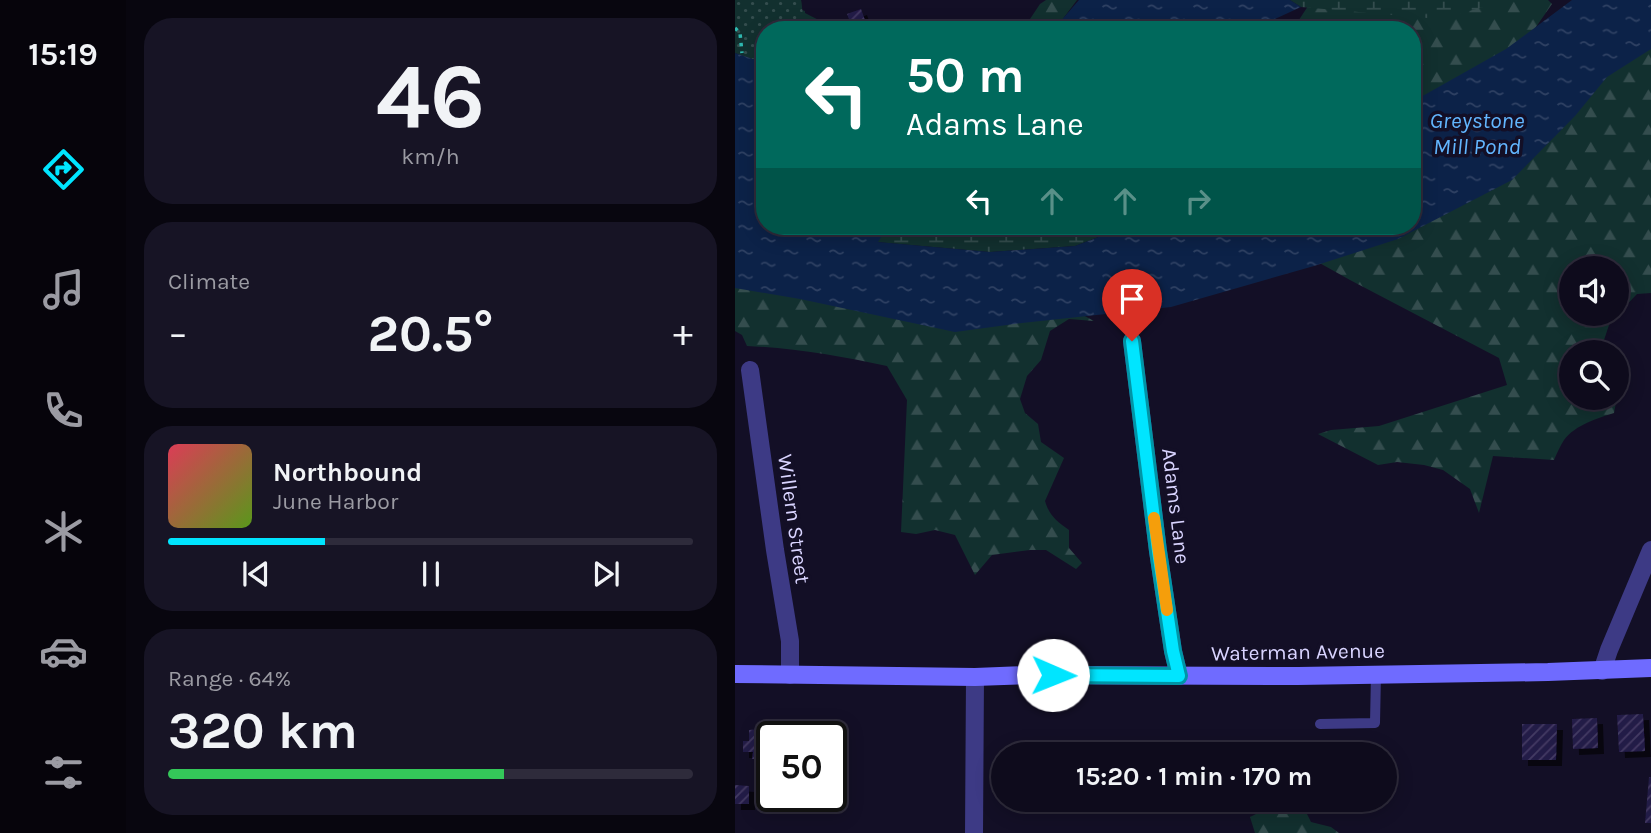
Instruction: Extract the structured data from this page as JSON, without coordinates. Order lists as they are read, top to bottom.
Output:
{
  "streets": {
    "main road": ["Waterman Avenue"],
    "street": ["Adams Lane", "Willern Street"]
  },
  "crossings": [
    ["Adams Lane", "Waterman Avenue"],
    ["Willern Street", "Waterman Avenue"]
  ],
  "water": ["Greystone Mill Pond"],
  "page": {
    "tabs": "15:19",
    "tile": [
      ["46", "km/h"],
      "Climate",
      ["Range · 64%", "320 km"]
    ],
    "turn": ["50 m", "Adams Lane"],
    "heat": ["−", "20.5°", "+"],
    "song": ["Northbound", "June Harbor"],
    "limit": "50",
    "trip": "15:20 · 1 min · 170 m"
  }
}
